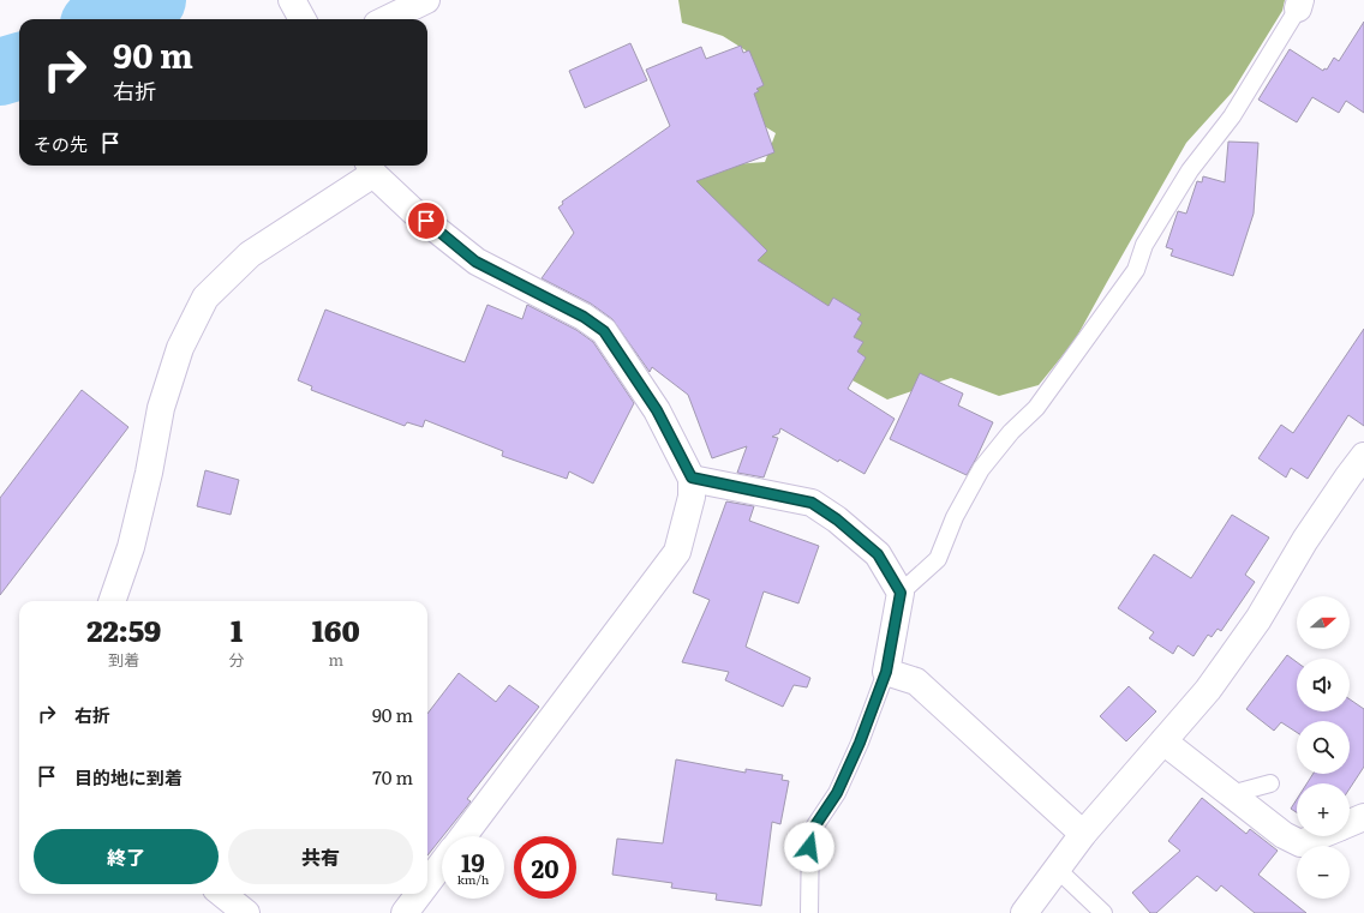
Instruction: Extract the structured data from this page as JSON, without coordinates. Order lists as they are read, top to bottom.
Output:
{
  "north": "right",
  "page": {
    "turn": ["90 m", "右折"],
    "then": "その先",
    "map_buttons": ["+", "−"],
    "eta": [
      "22:59",
      "到着",
      "1",
      "分",
      "160",
      "m"
    ],
    "list": [
      {
        "name": "右折",
        "value": "90 m"
      },
      {
        "name": "目的地に到着",
        "value": "70 m"
      }
    ],
    "buttons": ["終了", "共有"],
    "speed": "19 km/h",
    "limit": "20"
  }
}
